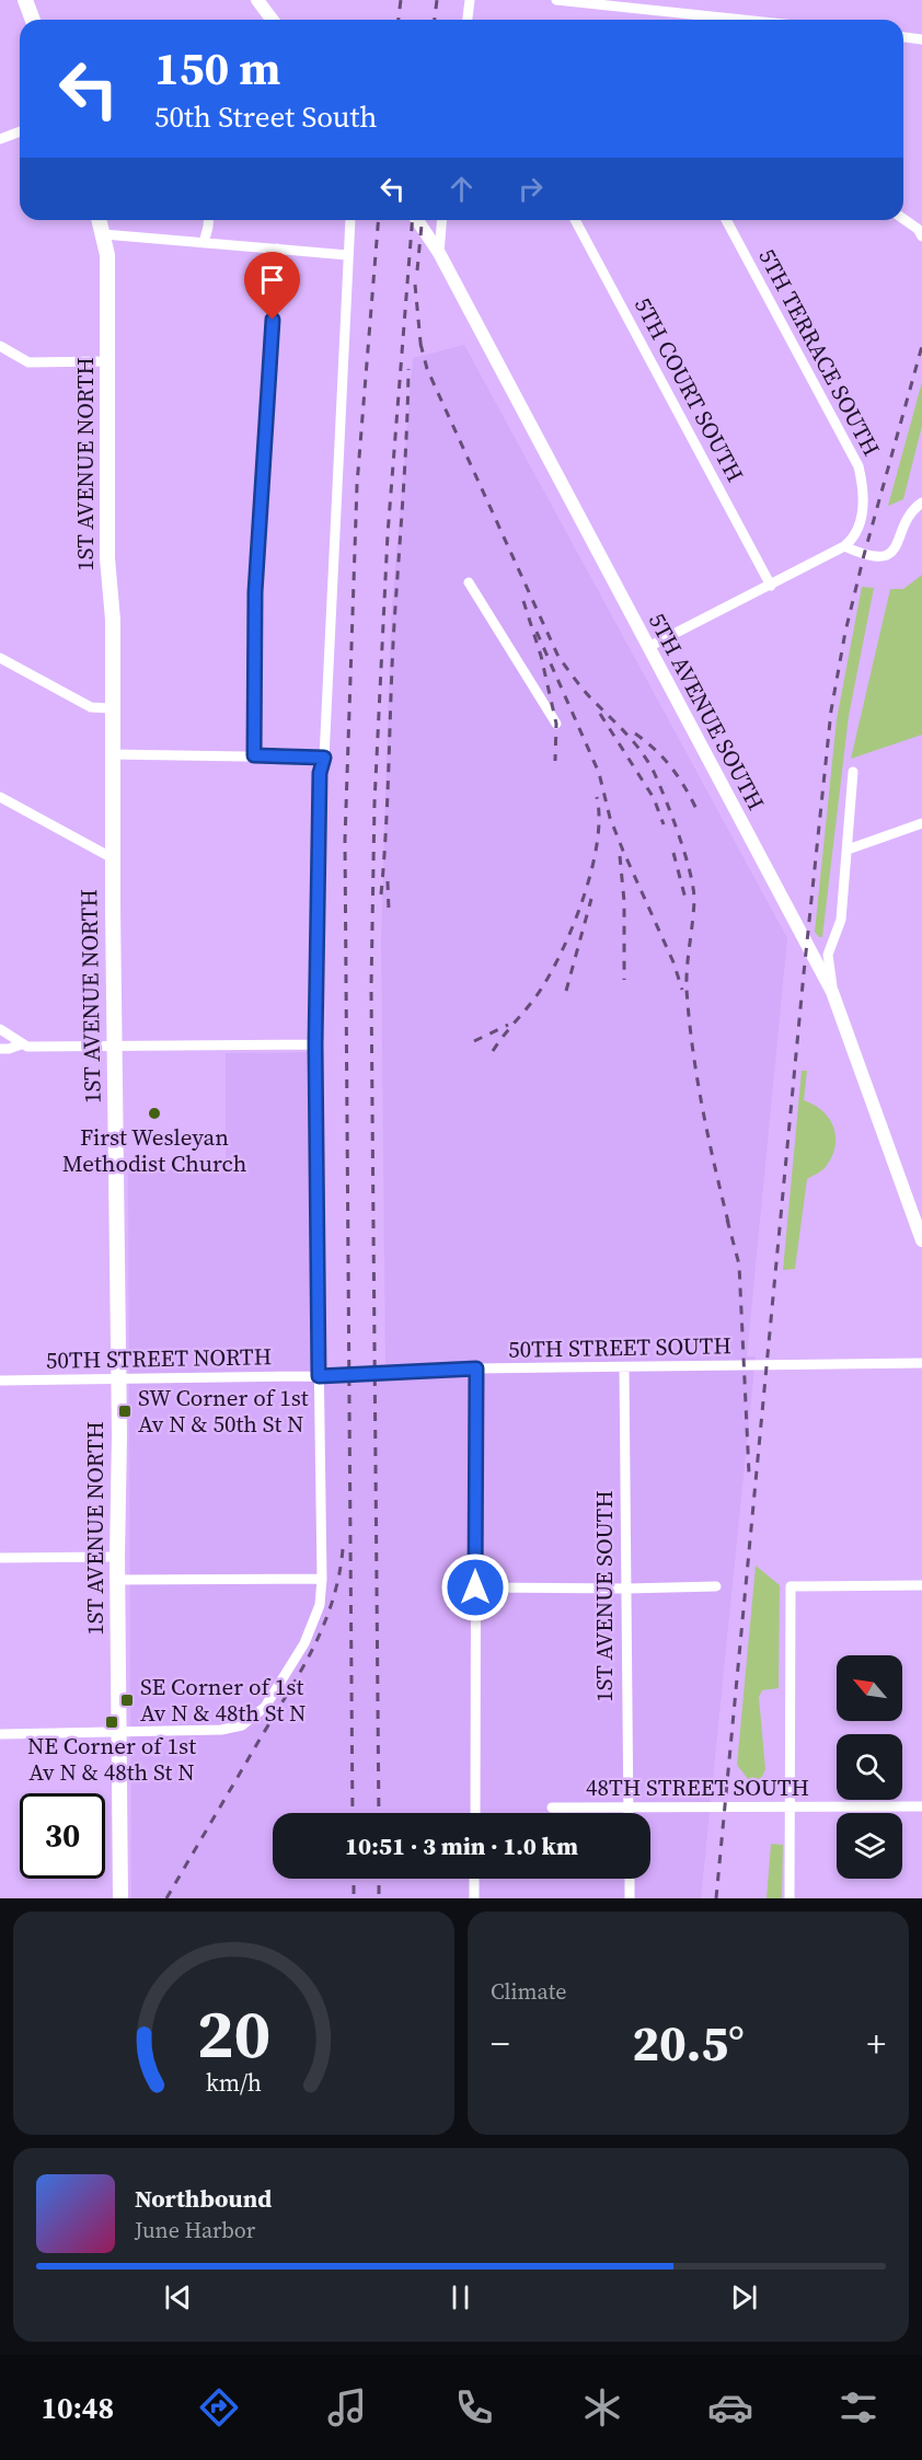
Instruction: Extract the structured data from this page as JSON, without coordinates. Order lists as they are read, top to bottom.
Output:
{
  "streets": {
    "main road": ["1ST AVENUE NORTH"],
    "street": [
      "5TH TERRACE SOUTH",
      "5TH COURT SOUTH",
      "5TH AVENUE SOUTH",
      "50TH STREET SOUTH",
      "50TH STREET NORTH",
      "1ST AVENUE SOUTH",
      "48TH STREET SOUTH"
    ]
  },
  "crossings": [
    ["1ST AVENUE NORTH", "50TH STREET NORTH"],
    ["50TH STREET SOUTH", "50TH STREET NORTH"],
    ["50TH STREET SOUTH", "1ST AVENUE SOUTH"],
    ["1ST AVENUE SOUTH", "48TH STREET SOUTH"]
  ],
  "places": {
    "other": ["First Wesleyan Methodist Church"],
    "transit": ["SW Corner of 1st Av N & 50th St N", "SE Corner of 1st Av N & 48th St N", "NE Corner of 1st Av N & 48th St N"]
  },
  "north": "top left",
  "page": {
    "turn": ["150 m", "50th Street South"],
    "limit": "30",
    "trip": "10:51 · 3 min · 1.0 km",
    "tile": "Climate",
    "heat": ["−", "20.5°", "+"],
    "song": ["Northbound", "June Harbor"],
    "tabs": "10:48",
    "gauge": ["20", "km/h"]
  }
}
